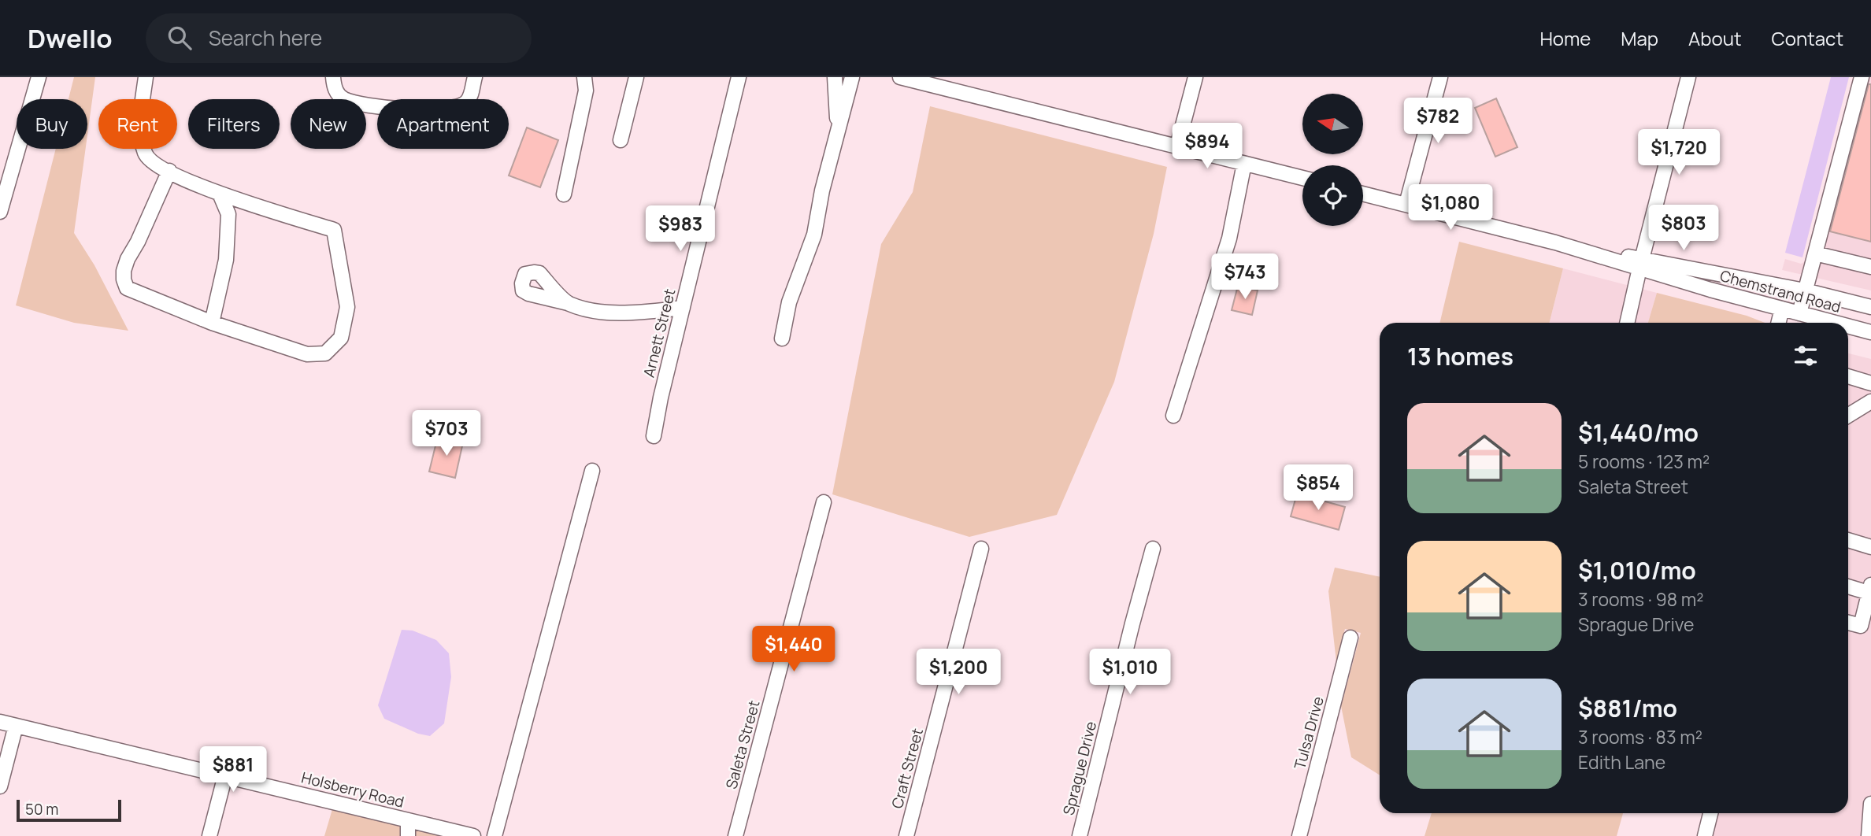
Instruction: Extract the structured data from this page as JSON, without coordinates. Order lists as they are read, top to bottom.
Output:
{
  "streets": {
    "street": [
      "Chemstrand Road",
      "Arnett Street",
      "Tulsa Drive",
      "Saleta Street",
      "Craft Street",
      "Sprague Drive",
      "Holsberry Road"
    ]
  },
  "scale_bar": "50 m",
  "north": "left",
  "page": {
    "header": "Dwello",
    "search": "Search here",
    "nav": [
      "Home",
      "Map",
      "About",
      "Contact"
    ],
    "price": [
      "$782",
      "$894",
      "$1,720",
      "$1,080",
      "$803",
      "$983",
      "$743",
      "$703",
      "$854",
      "$1,440",
      "$1,200",
      "$1,010",
      "$881"
    ],
    "chip": [
      "Buy",
      "Rent",
      "Filters",
      "New",
      "Apartment"
    ],
    "heading": "13 homes",
    "list": [
      {
        "name": "$1,440/mo",
        "note": "5 rooms · 123 m² · Saleta Street"
      },
      {
        "name": "$1,010/mo",
        "note": "3 rooms · 98 m² · Sprague Drive"
      },
      {
        "name": "$881/mo",
        "note": "3 rooms · 83 m² · Edith Lane"
      }
    ],
    "scale": "50 m"
  }
}
